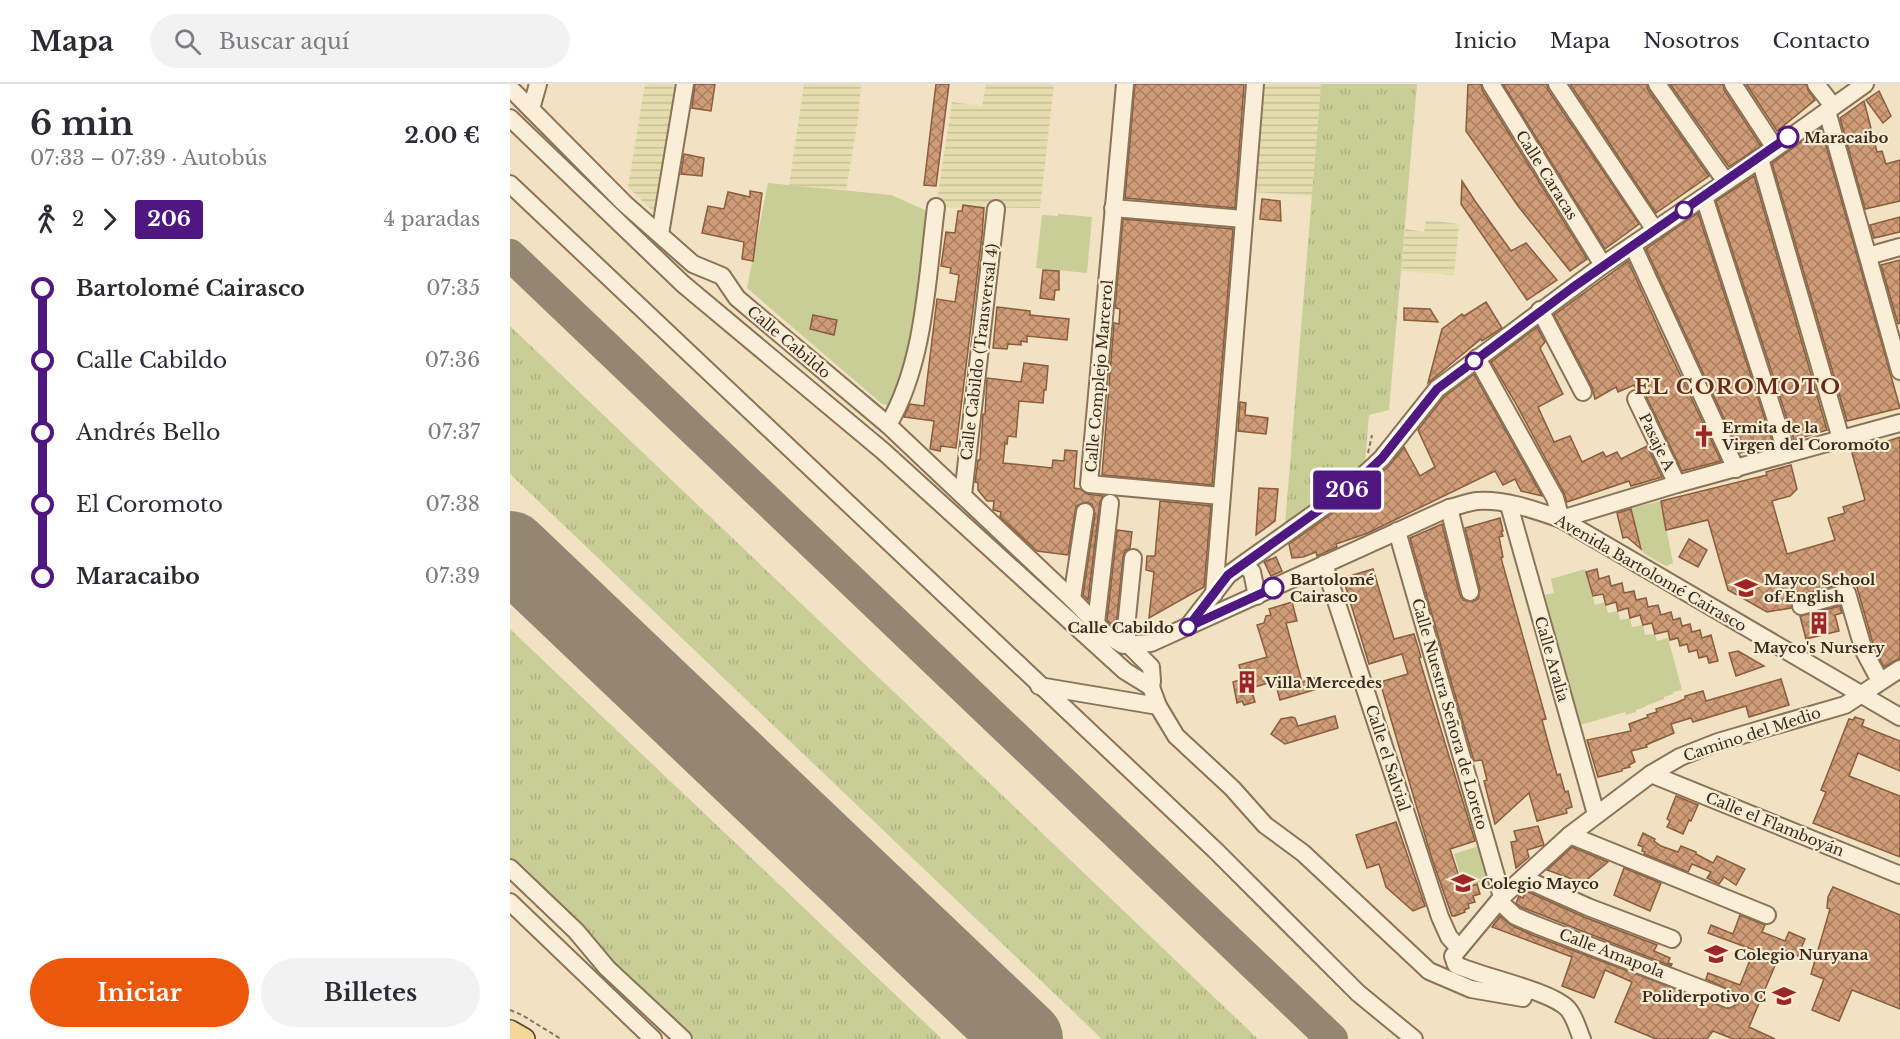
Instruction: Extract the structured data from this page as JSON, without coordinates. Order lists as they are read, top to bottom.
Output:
{
  "streets": {
    "street": [
      "Calle Caracas",
      "Calle Cabildo",
      "Calle Cabildo (Transversal 4)",
      "Calle Complejo Marcerol",
      "Pasaje A",
      "Avenida Bartolomé Cairasco",
      "Calle Aralia",
      "Calle Nuestra Señora de Loreto",
      "Camino del Medio",
      "Calle el Salvial",
      "Calle el Flamboyán",
      "Calle Amapola"
    ]
  },
  "crossings": [
    ["Calle Cabildo", "Calle Cabildo (Transversal 4)"],
    ["Calle Cabildo", "Avenida Bartolomé Cairasco"],
    ["Avenida Bartolomé Cairasco", "Calle Aralia"],
    ["Avenida Bartolomé Cairasco", "Calle Nuestra Señora de Loreto"],
    ["Avenida Bartolomé Cairasco", "Camino del Medio"],
    ["Avenida Bartolomé Cairasco", "Calle el Salvial"],
    ["Calle Aralia", "Camino del Medio"],
    ["Calle Nuestra Señora de Loreto", "Camino del Medio"],
    ["Calle Nuestra Señora de Loreto", "Calle Amapola"],
    ["Camino del Medio", "Calle el Salvial"],
    ["Camino del Medio", "Calle el Flamboyán"],
    ["Camino del Medio", "Calle Amapola"]
  ],
  "districts": ["EL COROMOTO"],
  "places": {
    "other": ["Maracaibo", "Bartolomé Cairasco", "Calle Cabildo"],
    "church": ["Ermita de la Virgen del Coromoto"],
    "school or university": [
      "Mayco School of English",
      "Colegio Mayco",
      "Colegio Nuryana",
      "Poliderpotivo C"
    ],
    "building": ["Mayco's Nursery", "Villa Mercedes"]
  },
  "lines": ["bus line 206"],
  "page": {
    "header": "Mapa",
    "search": "Buscar aquí",
    "nav": [
      "Inicio",
      "Mapa",
      "Nosotros",
      "Contacto"
    ],
    "heading": ["6 min", "07:33 – 07:39 · Autobús", "2.00 €"],
    "on_map": "206",
    "legs": ["2", "206", "4 paradas"],
    "list": [
      {
        "name": "Bartolomé Cairasco",
        "value": "07:35"
      },
      {
        "name": "Calle Cabildo",
        "value": "07:36"
      },
      {
        "name": "Andrés Bello",
        "value": "07:37"
      },
      {
        "name": "El Coromoto",
        "value": "07:38"
      },
      {
        "name": "Maracaibo",
        "value": "07:39"
      }
    ],
    "buttons": ["Iniciar", "Billetes"]
  }
}
